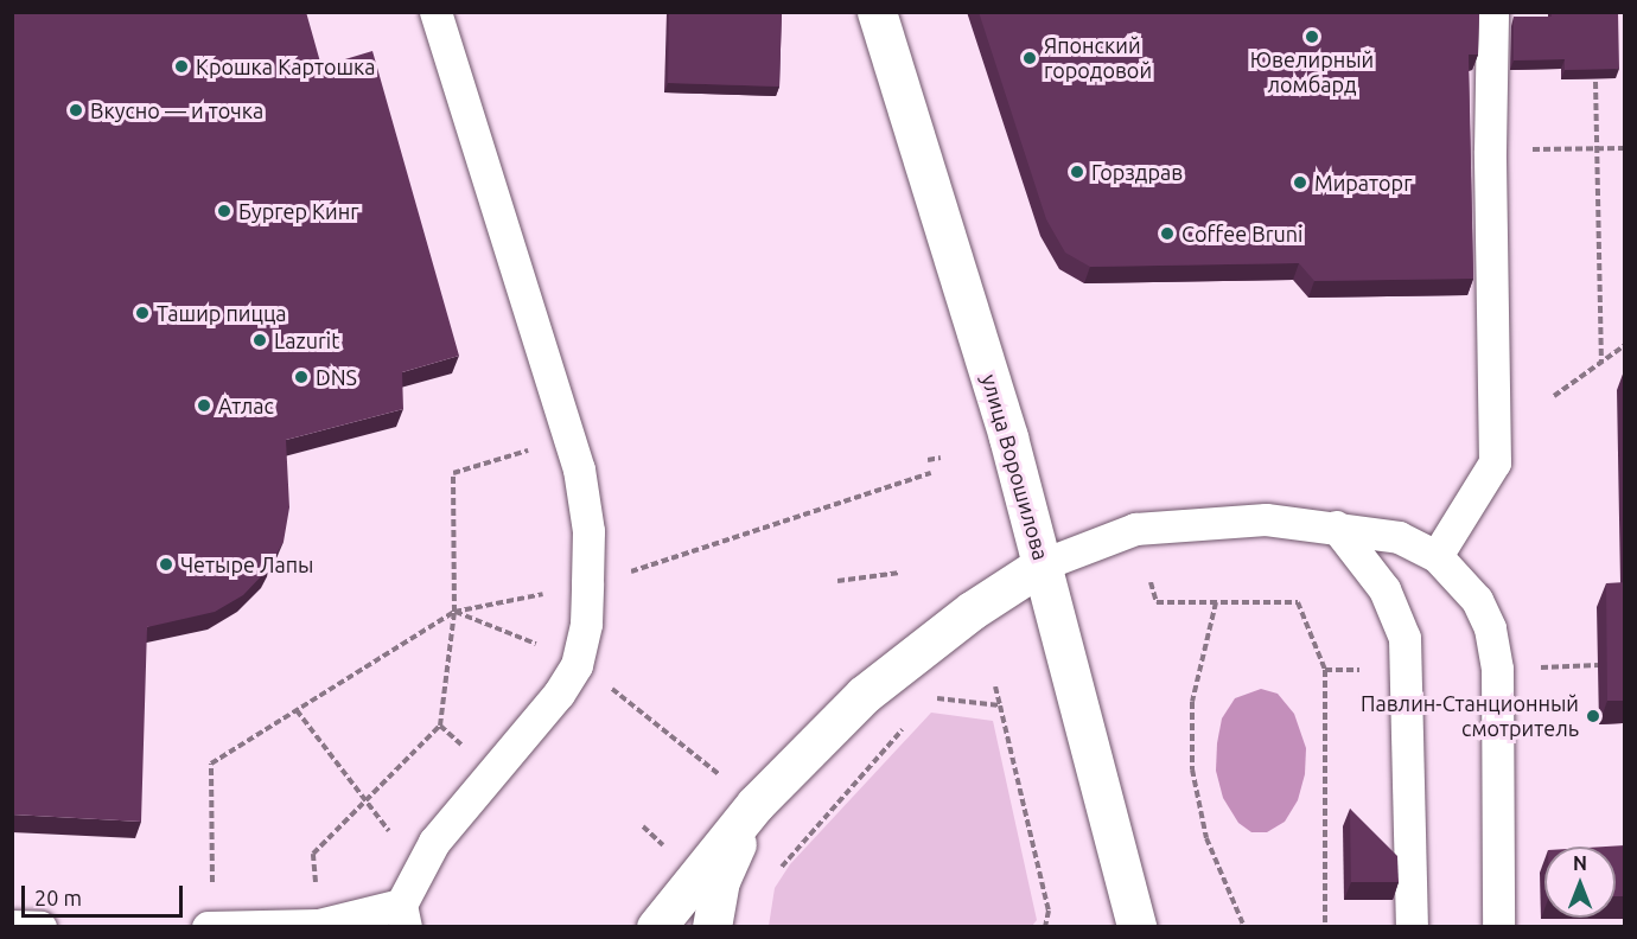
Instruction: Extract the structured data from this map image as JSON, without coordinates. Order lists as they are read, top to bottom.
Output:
{
  "streets": {
    "main road": ["улица Ворошилова"]
  },
  "places": [
    "Ювелирный ломбард",
    "Японский городовой",
    "Крошка Картошка",
    "Вкусно — и точка",
    "Горздрав",
    "Мираторг",
    "Бургер Кинг",
    "Coffee Bruni",
    "Ташир пицца",
    "Lazurit",
    "DNS",
    "Атлас",
    "Четыре Лапы",
    "Павлин-Станционный смотритель"
  ],
  "scale_bar": "20 m",
  "north": "top"
}
